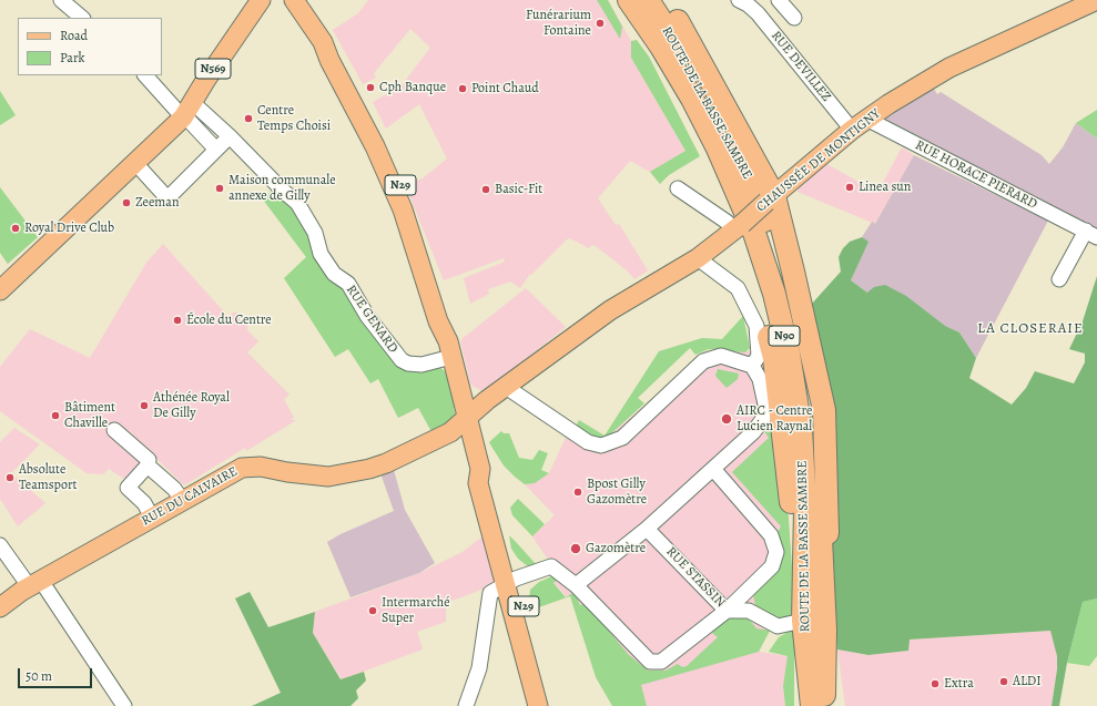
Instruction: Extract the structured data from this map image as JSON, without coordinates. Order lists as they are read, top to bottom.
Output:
{
  "streets": {
    "highway": ["ROUTE DE LA BASSE SAMBRE", "N90"],
    "main road": [
      "N569",
      "CHAUSSÉE DE MONTIGNY",
      "N29",
      "RUE DU CALVAIRE"
    ],
    "street": [
      "RUE DEVILLEZ",
      "RUE HORACE PIERARD",
      "RUE GENARD",
      "RUE STASSIN"
    ]
  },
  "crossings": [
    ["RUE DEVILLEZ", "CHAUSSÉE DE MONTIGNY"],
    ["N569", "RUE GENARD"],
    ["CHAUSSÉE DE MONTIGNY", "RUE HORACE PIERARD"],
    ["CHAUSSÉE DE MONTIGNY", "N29"],
    ["CHAUSSÉE DE MONTIGNY", "RUE DU CALVAIRE"],
    ["N29", "RUE GENARD"],
    ["N29", "RUE DU CALVAIRE"]
  ],
  "districts": ["LA CLOSERAIE"],
  "places": [
    "Funérarium Fontaine",
    "Cph Banque",
    "Point Chaud",
    "Centre Temps Choisi",
    "Linea sun",
    "Maison communale annexe de Gilly",
    "Basic-Fit",
    "Zeeman",
    "Royal Drive Club",
    "École du Centre",
    "Athénée Royal De Gilly",
    "Bâtiment Chaville",
    "AIRC - Centre Lucien Raynal",
    "Absolute Teamsport",
    "Bpost Gilly Gazomètre",
    "Gazomètre",
    "Intermarché Super",
    "ALDI",
    "Extra"
  ],
  "legend": ["Road", "Park"],
  "scale_bar": "50 m"
}
